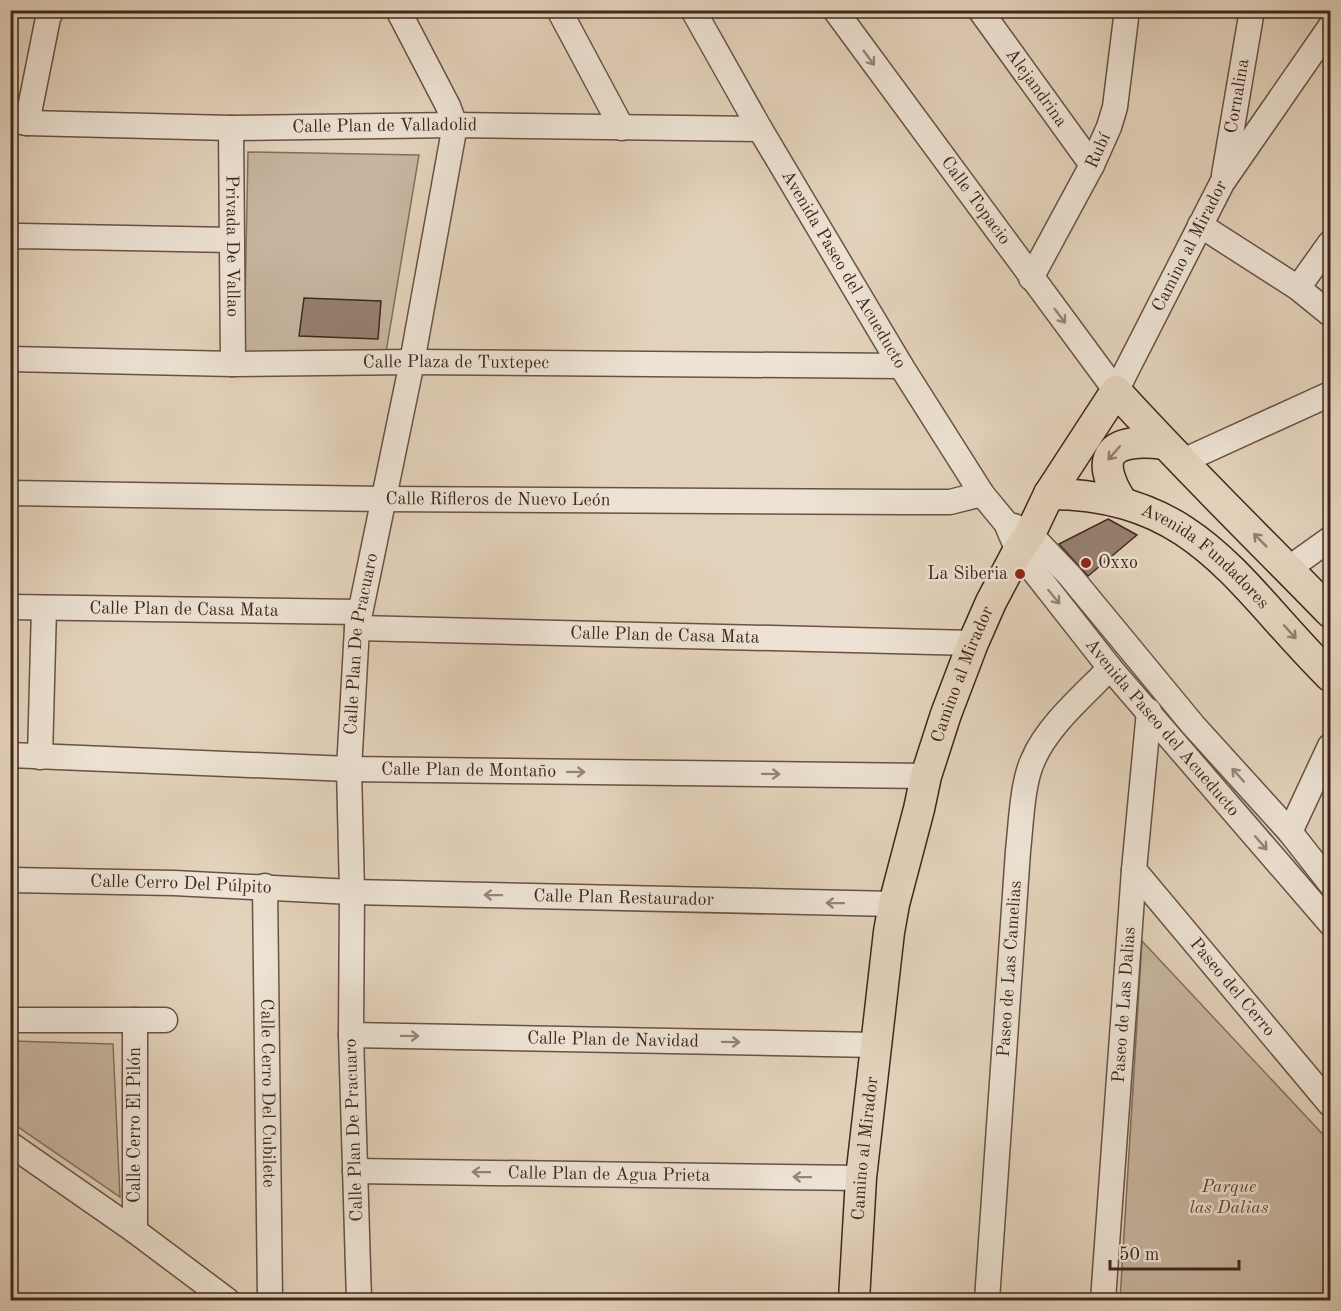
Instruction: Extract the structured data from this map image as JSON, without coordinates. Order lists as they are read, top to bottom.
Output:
{
  "streets": {
    "main road": ["Camino al Mirador", "Avenida Fundadores"],
    "street": [
      "Alejandrina",
      "Cornalina",
      "Calle Plan de Valladolid",
      "Rubí",
      "Calle Topacio",
      "Privada De Vallao",
      "Avenida Paseo del Acueducto",
      "Calle Plaza de Tuxtepec",
      "Calle Rifleros de Nuevo León",
      "Calle Plan de Casa Mata",
      "Calle Plan De Pracuaro",
      "Calle Plan de Montaño",
      "Calle Cerro Del Púlpito",
      "Calle Plan Restaurador",
      "Paseo de Las Camelias",
      "Paseo del Cerro",
      "Paseo de Las Dalias",
      "Calle Plan de Navidad",
      "Calle Cerro Del Cubilete",
      "Calle Cerro El Pilón",
      "Calle Plan de Agua Prieta"
    ]
  },
  "crossings": [
    ["Alejandrina", "Rubí"],
    ["Cornalina", "Camino al Mirador"],
    ["Calle Plan de Valladolid", "Privada De Vallao"],
    ["Calle Plan de Valladolid", "Avenida Paseo del Acueducto"],
    ["Calle Plan de Valladolid", "Calle Plan De Pracuaro"],
    ["Rubí", "Calle Topacio"],
    ["Calle Topacio", "Camino al Mirador"],
    ["Privada De Vallao", "Calle Plaza de Tuxtepec"],
    ["Camino al Mirador", "Avenida Paseo del Acueducto"],
    ["Camino al Mirador", "Avenida Fundadores"],
    ["Camino al Mirador", "Calle Plan de Casa Mata"],
    ["Camino al Mirador", "Calle Plan de Montaño"],
    ["Camino al Mirador", "Calle Plan Restaurador"],
    ["Camino al Mirador", "Calle Plan de Navidad"],
    ["Camino al Mirador", "Calle Plan de Agua Prieta"],
    ["Avenida Paseo del Acueducto", "Calle Plaza de Tuxtepec"],
    ["Avenida Paseo del Acueducto", "Calle Rifleros de Nuevo León"],
    ["Avenida Paseo del Acueducto", "Paseo de Las Camelias"],
    ["Avenida Paseo del Acueducto", "Paseo de Las Dalias"],
    ["Calle Plaza de Tuxtepec", "Calle Plan De Pracuaro"],
    ["Calle Rifleros de Nuevo León", "Calle Plan De Pracuaro"],
    ["Calle Plan de Casa Mata", "Calle Plan De Pracuaro"],
    ["Calle Plan De Pracuaro", "Calle Plan de Montaño"],
    ["Calle Plan De Pracuaro", "Calle Cerro Del Púlpito"],
    ["Calle Plan De Pracuaro", "Calle Plan Restaurador"],
    ["Calle Plan De Pracuaro", "Calle Plan de Navidad"],
    ["Calle Plan De Pracuaro", "Calle Plan de Agua Prieta"],
    ["Calle Cerro Del Púlpito", "Calle Plan Restaurador"],
    ["Calle Cerro Del Púlpito", "Calle Cerro Del Cubilete"],
    ["Paseo del Cerro", "Paseo de Las Dalias"]
  ],
  "one_way": [
    "Calle Topacio",
    "Calle Plan de Montaño",
    "Calle Plan Restaurador",
    "Calle Plan de Navidad",
    "Calle Plan de Agua Prieta"
  ],
  "parks": ["Parque las Dalias"],
  "places": ["Oxxo", "La Siberia"],
  "scale_bar": "50 m"
}
